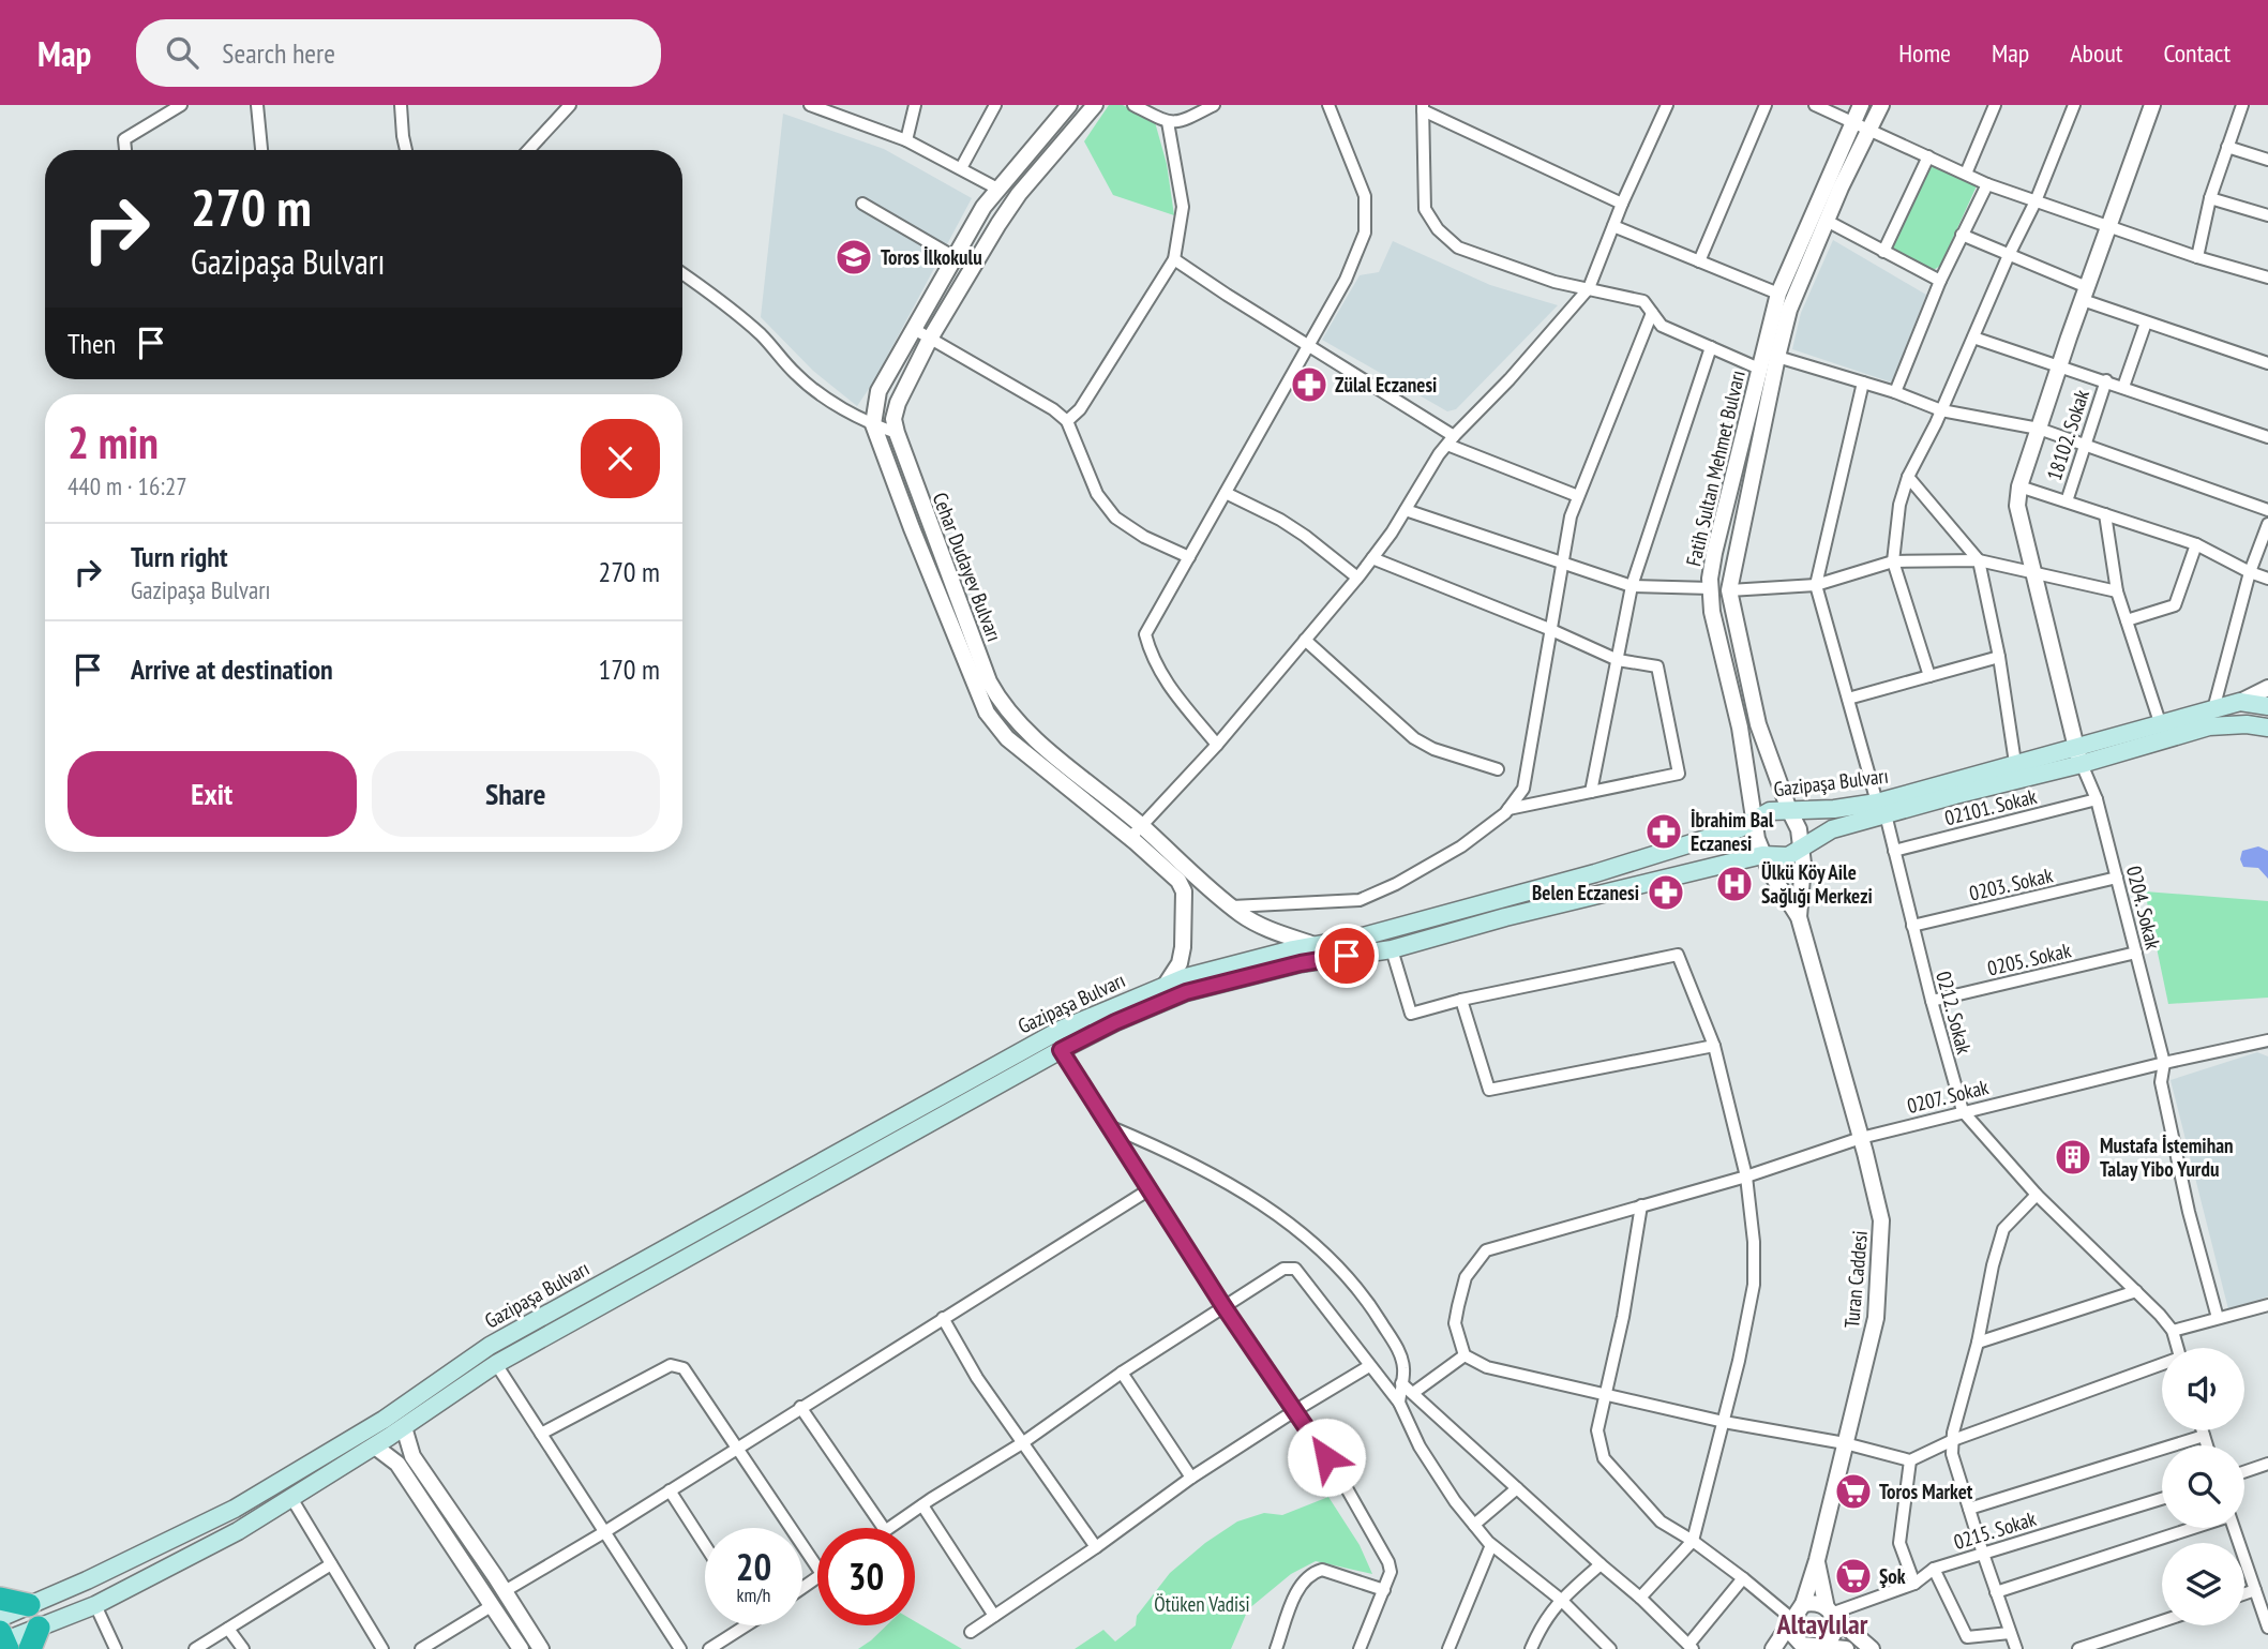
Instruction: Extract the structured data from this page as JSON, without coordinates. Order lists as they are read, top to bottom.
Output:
{
  "streets": {
    "main road": ["Gazipaşa Bulvarı"],
    "street": [
      "18102. Sokak",
      "Fatih Sultan Mehmet Bulvarı",
      "Cehar Dudayev Bulvarı",
      "02101. Sokak",
      "0203. Sokak",
      "0204. Sokak",
      "0205. Sokak",
      "0212. Sokak",
      "0207. Sokak",
      "Turan Caddesi",
      "0215. Sokak"
    ]
  },
  "crossings": [
    ["Fatih Sultan Mehmet Bulvarı", "Gazipaşa Bulvarı"],
    ["Fatih Sultan Mehmet Bulvarı", "Turan Caddesi"],
    ["Cehar Dudayev Bulvarı", "Gazipaşa Bulvarı"],
    ["Gazipaşa Bulvarı", "0204. Sokak"],
    ["Gazipaşa Bulvarı", "0212. Sokak"],
    ["02101. Sokak", "0204. Sokak"],
    ["02101. Sokak", "0212. Sokak"],
    ["0203. Sokak", "0204. Sokak"],
    ["0203. Sokak", "0212. Sokak"],
    ["0204. Sokak", "0205. Sokak"],
    ["0204. Sokak", "0207. Sokak"],
    ["0205. Sokak", "0212. Sokak"],
    ["0212. Sokak", "0207. Sokak"],
    ["0207. Sokak", "Turan Caddesi"],
    ["Turan Caddesi", "0215. Sokak"]
  ],
  "districts": ["Altaylılar"],
  "parks": ["Ötüken Vadisi"],
  "places": {
    "school or university": ["Toros İlkokulu"],
    "pharmacy": ["Zülal Eczanesi", "İbrahim Bal Eczanesi", "Belen Eczanesi"],
    "hospital": ["Ülkü Köy Aile Sağlığı Merkezi"],
    "building": ["Mustafa İstemihan Talay Yibo Yurdu"],
    "supermarket": ["Toros Market", "Şok"]
  },
  "page": {
    "header": "Map",
    "search": "Search here",
    "nav": [
      "Home",
      "Map",
      "About",
      "Contact"
    ],
    "turn": ["270 m", "Gazipaşa Bulvarı"],
    "then": "Then",
    "heading": ["2 min", "440 m · 16:27"],
    "list": [
      {
        "name": "Turn right",
        "note": "Gazipaşa Bulvarı",
        "value": "270 m"
      },
      {
        "name": "Arrive at destination",
        "value": "170 m"
      }
    ],
    "buttons": ["Exit", "Share"],
    "speed": "20 km/h",
    "limit": "30"
  }
}
